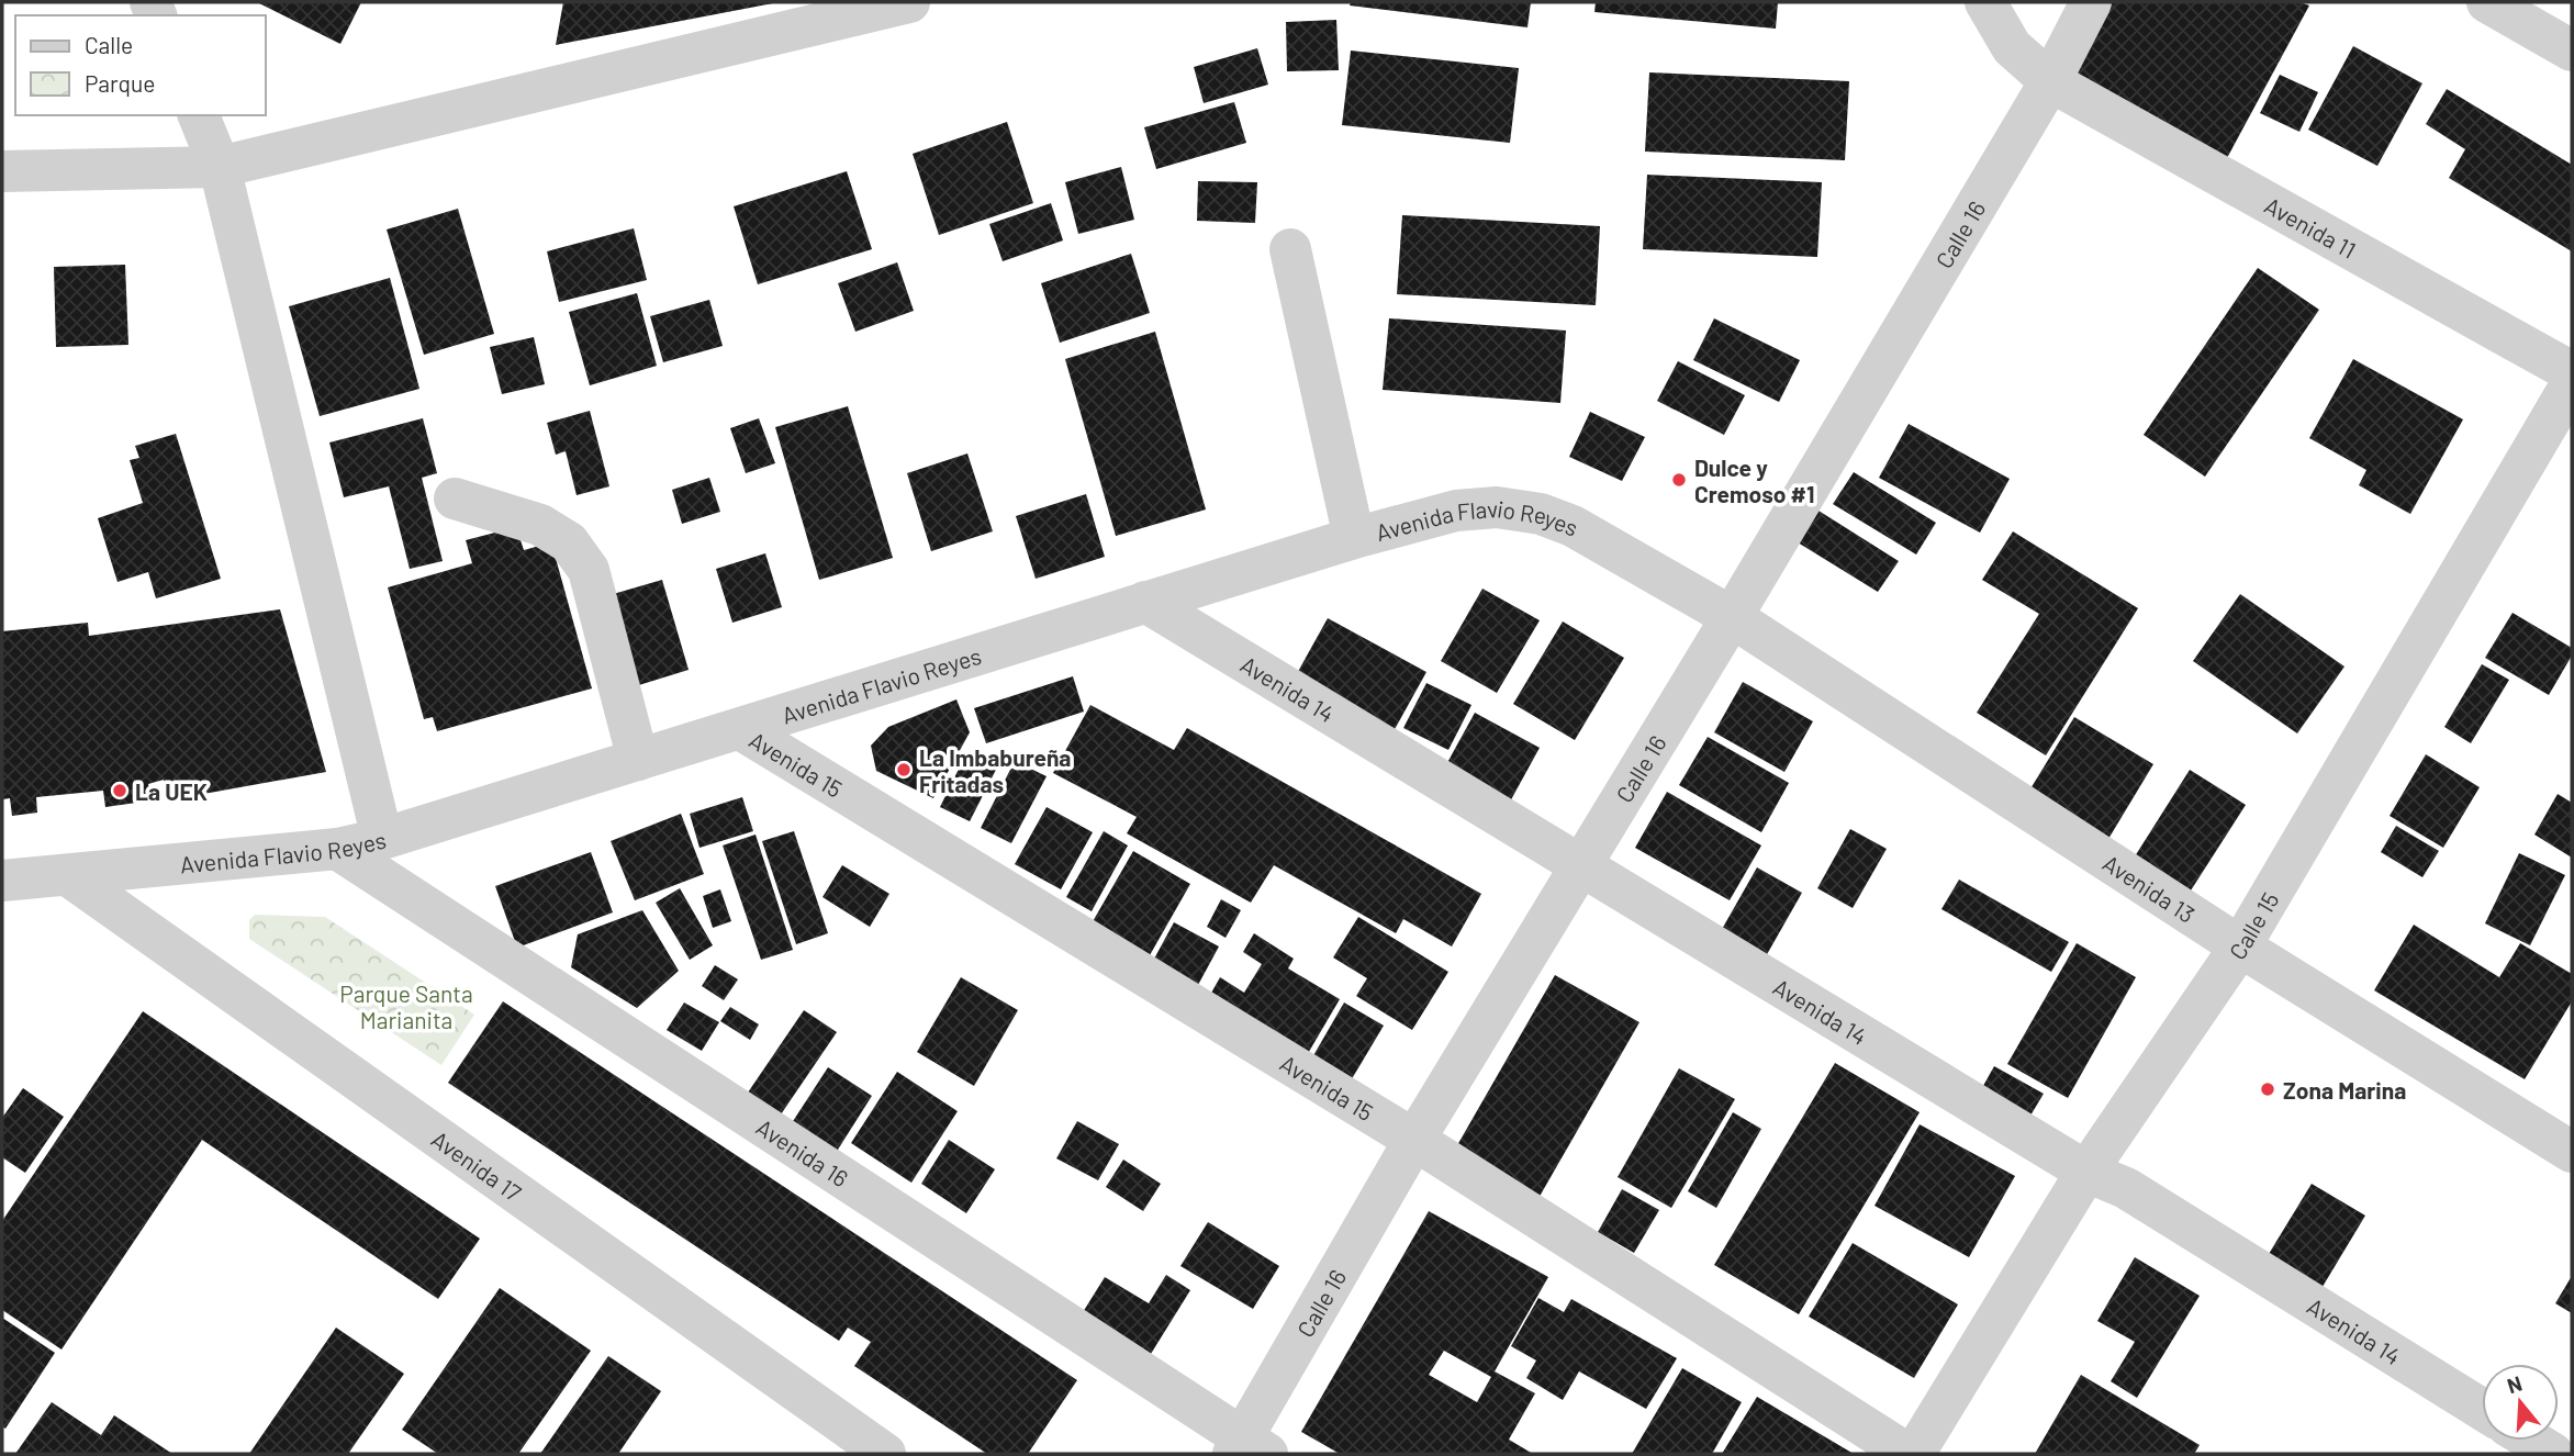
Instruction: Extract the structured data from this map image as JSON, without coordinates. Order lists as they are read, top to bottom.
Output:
{
  "streets": {
    "street": [
      "Avenida 11",
      "Calle 16",
      "Avenida Flavio Reyes",
      "Avenida 14",
      "Avenida 15",
      "Avenida 13",
      "Calle 15",
      "Avenida 16",
      "Avenida 17"
    ]
  },
  "crossings": [
    ["Avenida 11", "Calle 16"],
    ["Calle 16", "Avenida Flavio Reyes"],
    ["Calle 16", "Avenida 14"],
    ["Calle 16", "Avenida 15"],
    ["Calle 16", "Avenida 13"],
    ["Calle 16", "Avenida 16"],
    ["Avenida Flavio Reyes", "Avenida 14"],
    ["Avenida Flavio Reyes", "Avenida 15"],
    ["Avenida Flavio Reyes", "Avenida 13"],
    ["Avenida Flavio Reyes", "Avenida 16"],
    ["Avenida Flavio Reyes", "Avenida 17"],
    ["Avenida 14", "Calle 15"],
    ["Avenida 13", "Calle 15"]
  ],
  "parks": ["Parque Santa Marianita"],
  "places": [
    "Dulce y Cremoso #1",
    "La Imbabureña Fritadas",
    "La UEK",
    "Zona Marina"
  ],
  "legend": ["Calle", "Parque"],
  "north": "top"
}
